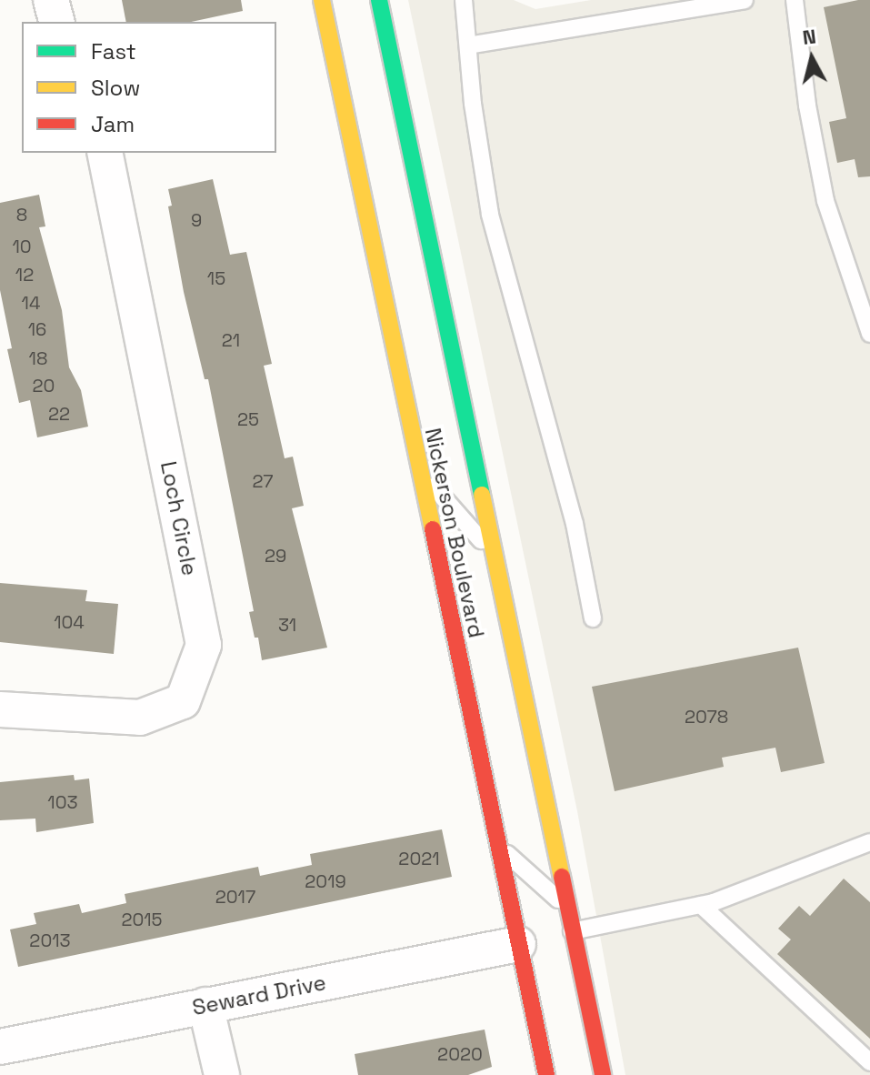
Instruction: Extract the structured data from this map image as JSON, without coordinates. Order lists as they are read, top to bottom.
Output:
{
  "streets": {
    "street": ["Loch Circle", "Nickerson Boulevard", "Seward Drive"]
  },
  "crossings": [
    ["Nickerson Boulevard", "Seward Drive"]
  ],
  "house_numbers": [
    "8",
    "9",
    "10",
    "12",
    "15",
    "14",
    "16",
    "21",
    "18",
    "20",
    "22",
    "25",
    "27",
    "29",
    "104",
    "31",
    "2078",
    "103",
    "2021",
    "2019",
    "2017",
    "2015",
    "2013",
    "2020"
  ],
  "legend": ["Fast", "Slow", "Jam"],
  "north": "top"
}
